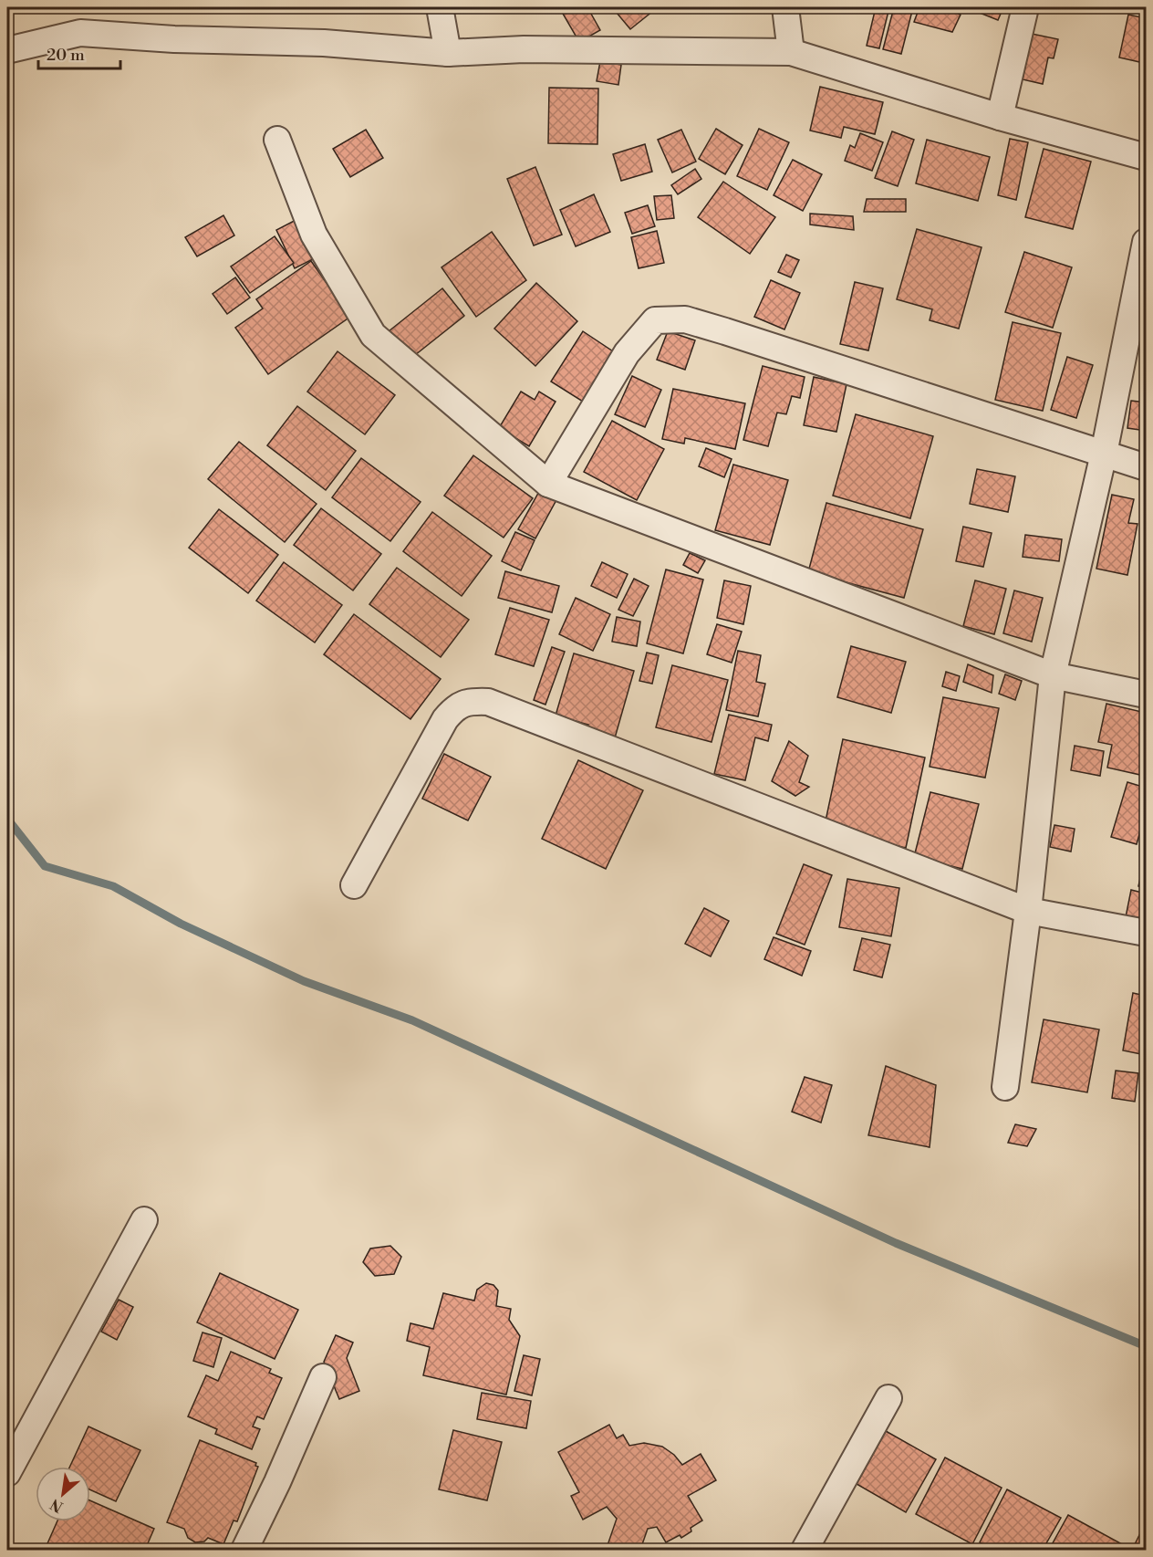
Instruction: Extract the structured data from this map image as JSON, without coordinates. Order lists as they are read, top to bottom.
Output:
{
  "scale_bar": "20 m",
  "north": "bottom left"
}
